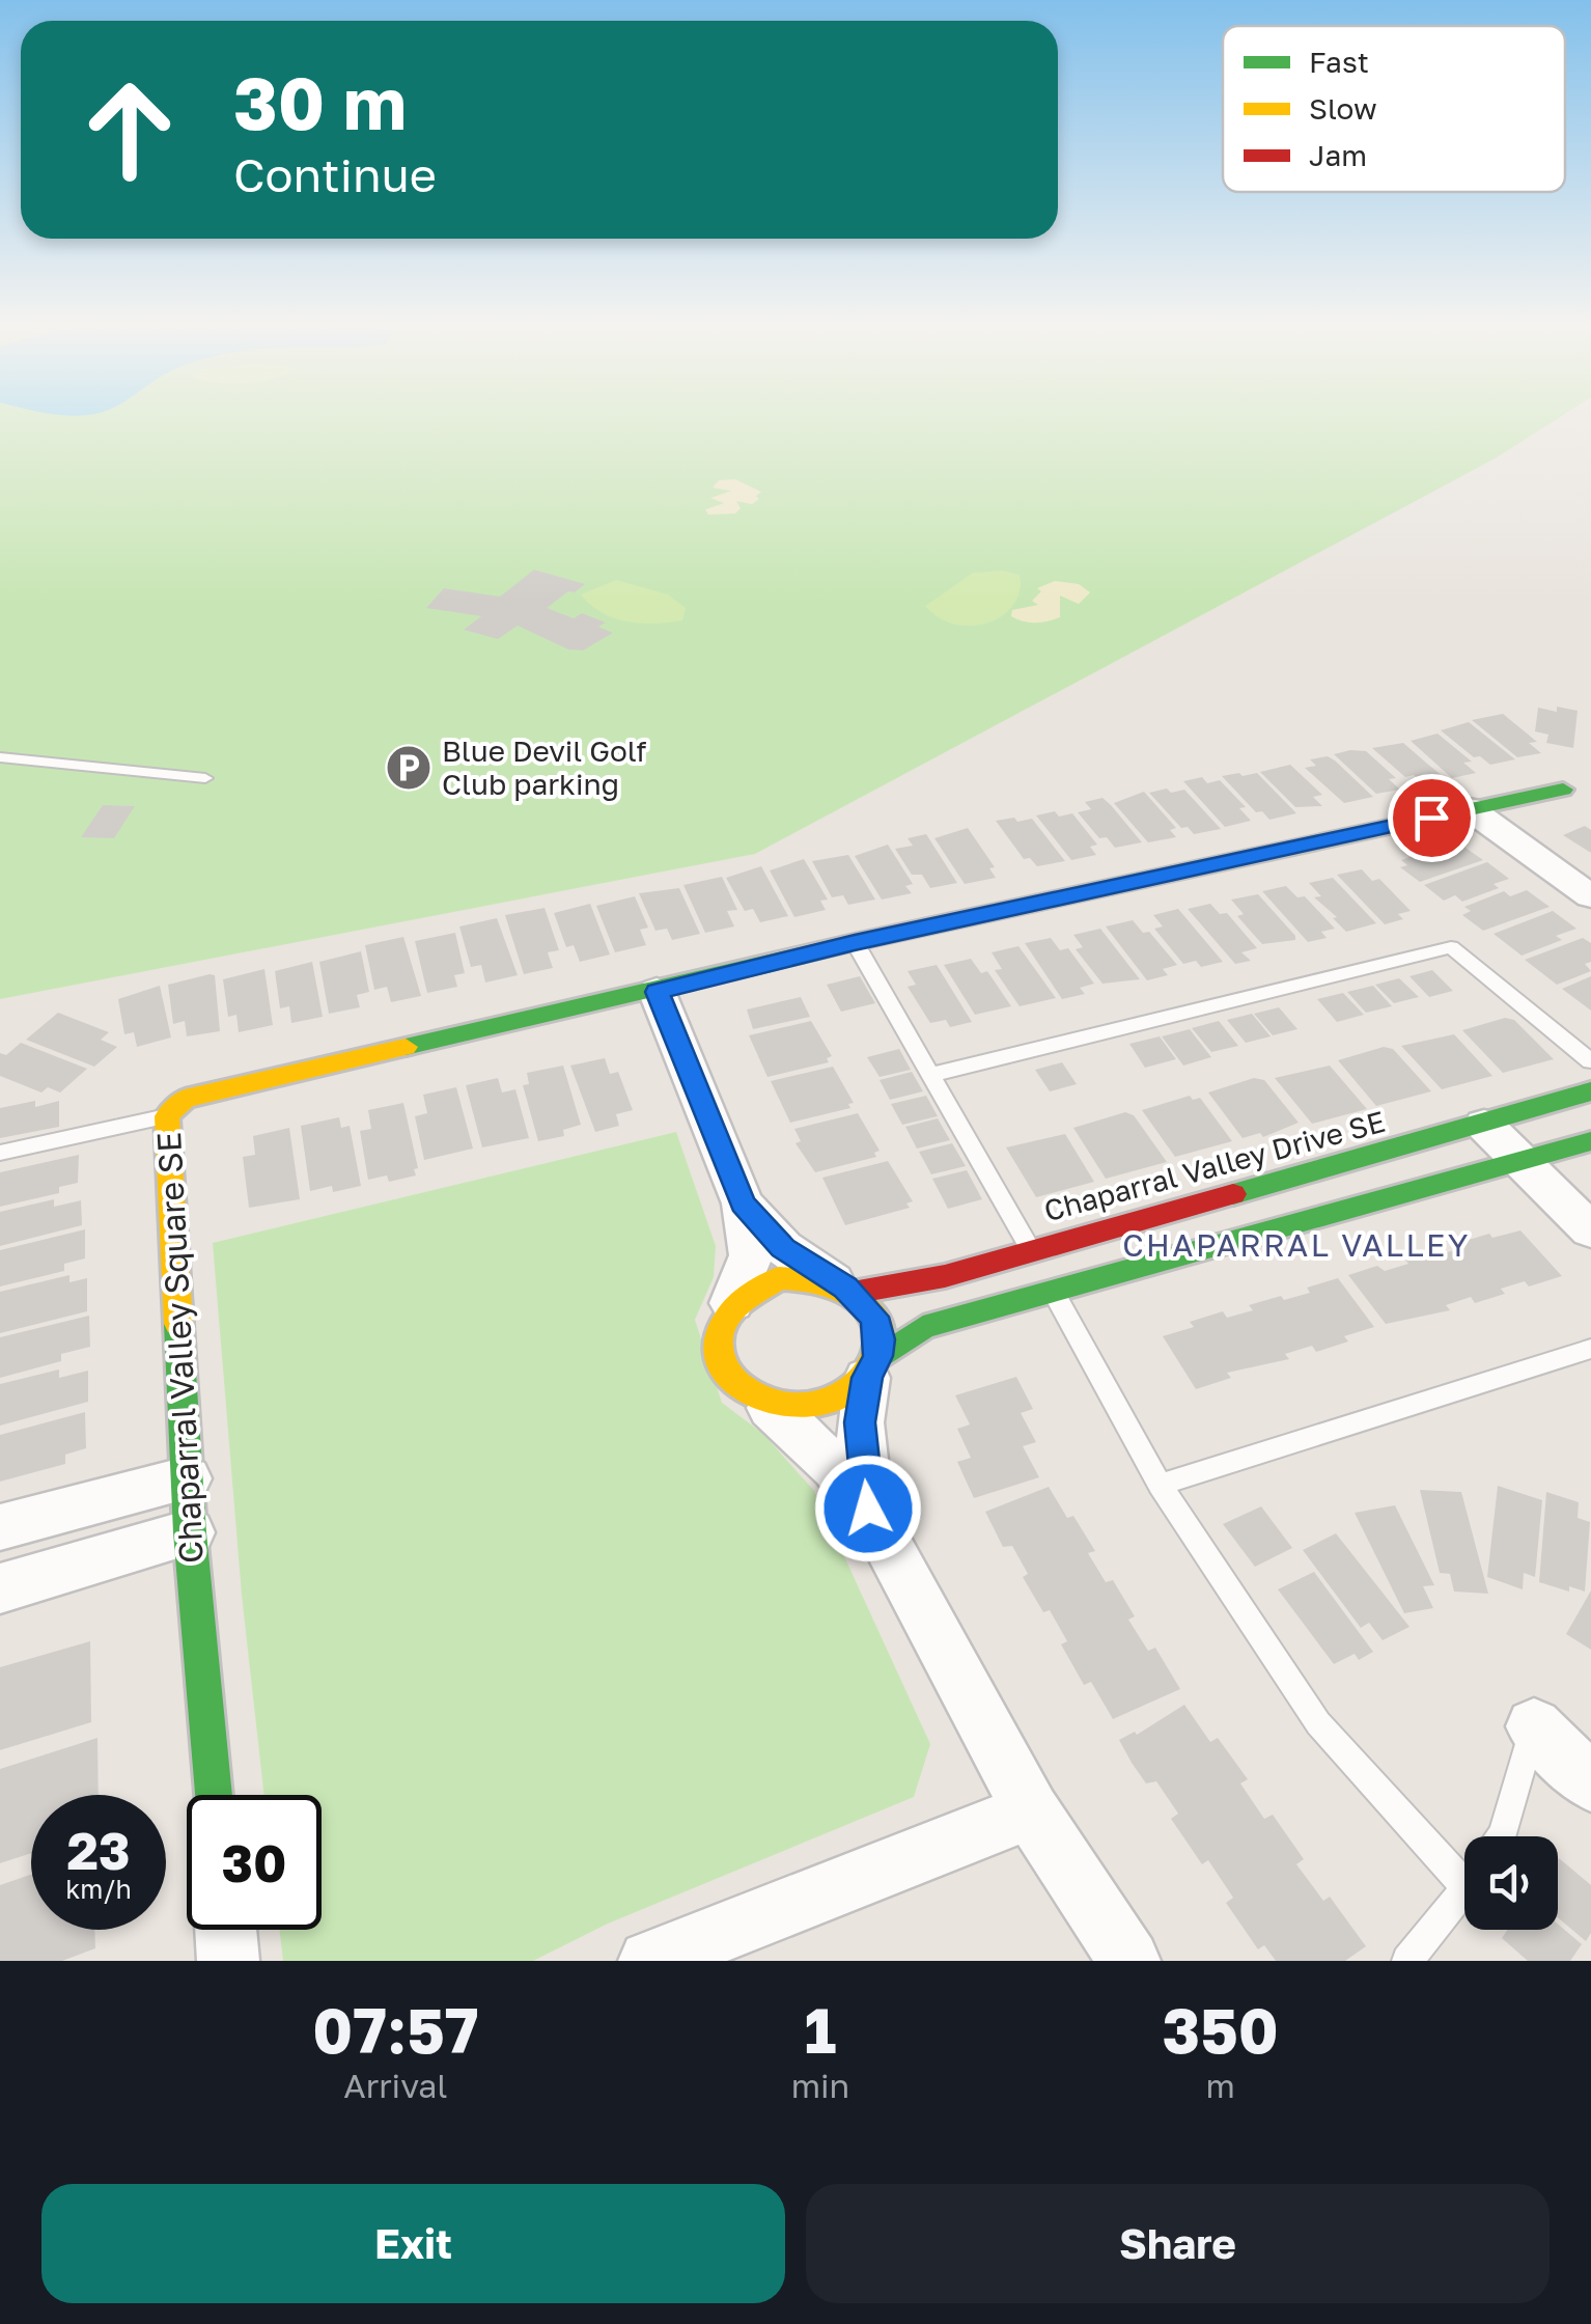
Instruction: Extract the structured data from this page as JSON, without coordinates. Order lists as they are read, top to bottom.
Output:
{
  "streets": {
    "street": ["Chaparral Valley Drive SE", "Chaparral Valley Square SE"]
  },
  "districts": ["CHAPARRAL VALLEY"],
  "places": {
    "parking": ["Blue Devil Golf Club parking"]
  },
  "legend": ["Fast", "Slow", "Jam"],
  "page": {
    "turn": ["30 m", "Continue"],
    "speed": "23 km/h",
    "limit": "30",
    "eta": [
      "07:57",
      "Arrival",
      "1",
      "min",
      "350",
      "m"
    ],
    "buttons": ["Exit", "Share"]
  }
}
